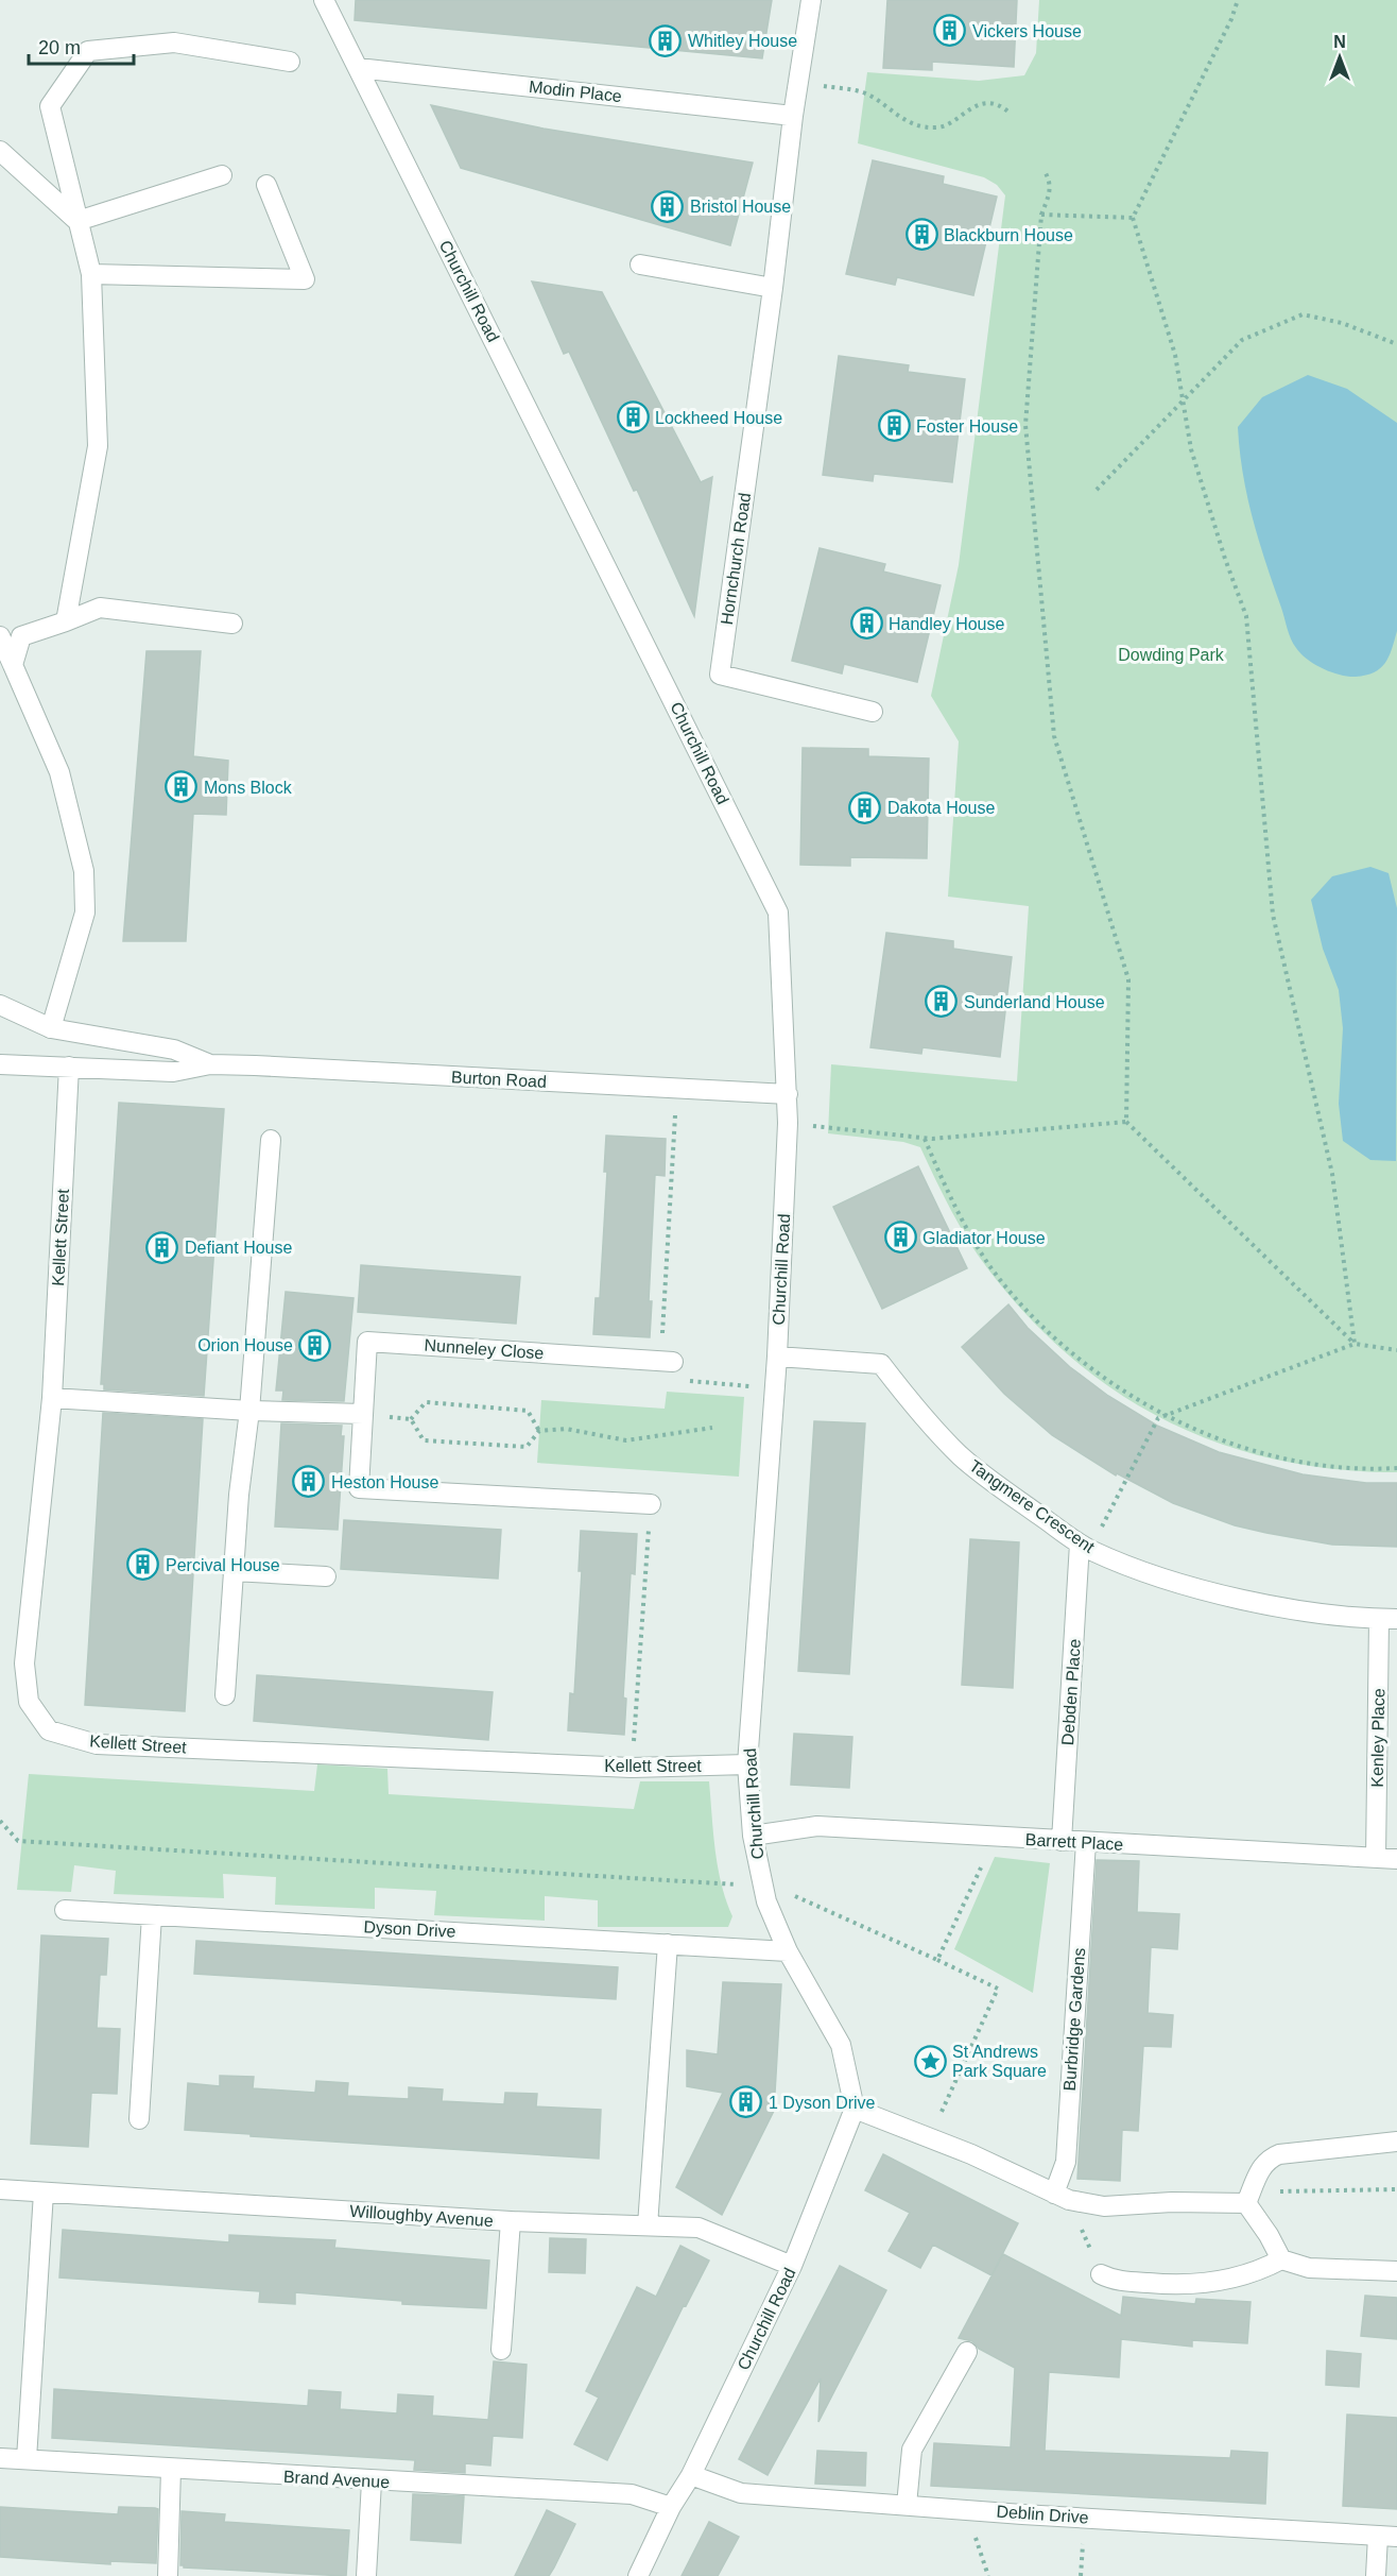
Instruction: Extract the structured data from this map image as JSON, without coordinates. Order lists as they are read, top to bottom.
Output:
{
  "streets": {
    "street": [
      "Modin Place",
      "Churchill Road",
      "Hornchurch Road",
      "Burton Road",
      "Kellett Street",
      "Nunneley Close",
      "Tangmere Crescent",
      "Debden Place",
      "Kenley Place",
      "Barrett Place",
      "Dyson Drive",
      "Burbridge Gardens",
      "Willoughby Avenue",
      "Brand Avenue",
      "Deblin Drive"
    ]
  },
  "crossings": [
    ["Modin Place", "Churchill Road"],
    ["Modin Place", "Hornchurch Road"],
    ["Churchill Road", "Burton Road"],
    ["Churchill Road", "Kellett Street"],
    ["Churchill Road", "Tangmere Crescent"],
    ["Churchill Road", "Barrett Place"],
    ["Churchill Road", "Dyson Drive"],
    ["Churchill Road", "Willoughby Avenue"],
    ["Churchill Road", "Brand Avenue"],
    ["Churchill Road", "Deblin Drive"],
    ["Burton Road", "Kellett Street"],
    ["Tangmere Crescent", "Debden Place"],
    ["Tangmere Crescent", "Kenley Place"],
    ["Debden Place", "Barrett Place"],
    ["Kenley Place", "Barrett Place"],
    ["Barrett Place", "Burbridge Gardens"]
  ],
  "parks": ["Dowding Park"],
  "places": {
    "building": [
      "Vickers House",
      "Whitley House",
      "Bristol House",
      "Blackburn House",
      "Lockheed House",
      "Foster House",
      "Handley House",
      "Mons Block",
      "Dakota House",
      "Sunderland House",
      "Gladiator House",
      "Defiant House",
      "Orion House",
      "Heston House",
      "Percival House",
      "1 Dyson Drive"
    ],
    "place": ["St Andrews Park Square"]
  },
  "scale_bar": "20 m",
  "north": "top"
}
